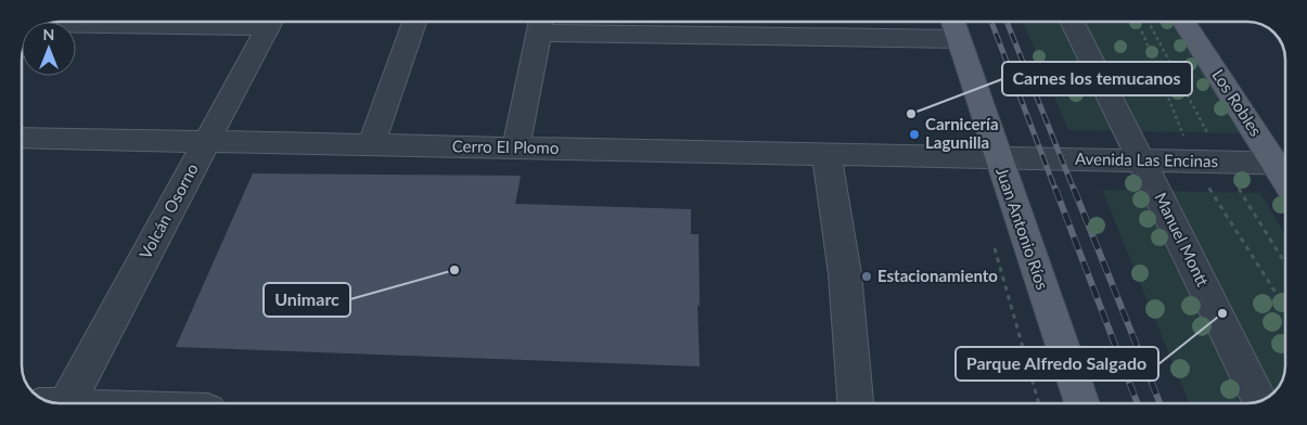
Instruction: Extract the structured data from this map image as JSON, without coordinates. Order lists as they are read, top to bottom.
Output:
{
  "streets": {
    "main road": ["Los Robles", "Juan Antonio Ríos"],
    "street": [
      "Cerro El Plomo",
      "Avenida Las Encinas",
      "Volcán Osorno",
      "Manuel Montt"
    ]
  },
  "crossings": [
    ["Los Robles", "Avenida Las Encinas"],
    ["Cerro El Plomo", "Avenida Las Encinas"],
    ["Cerro El Plomo", "Volcán Osorno"],
    ["Cerro El Plomo", "Juan Antonio Ríos"],
    ["Avenida Las Encinas", "Juan Antonio Ríos"],
    ["Avenida Las Encinas", "Manuel Montt"]
  ],
  "places": [
    "Carnes los temucanos",
    "Carnicería Lagunilla",
    "Unimarc",
    "Estacionamiento",
    "Parque Alfredo Salgado"
  ],
  "north": "top"
}
